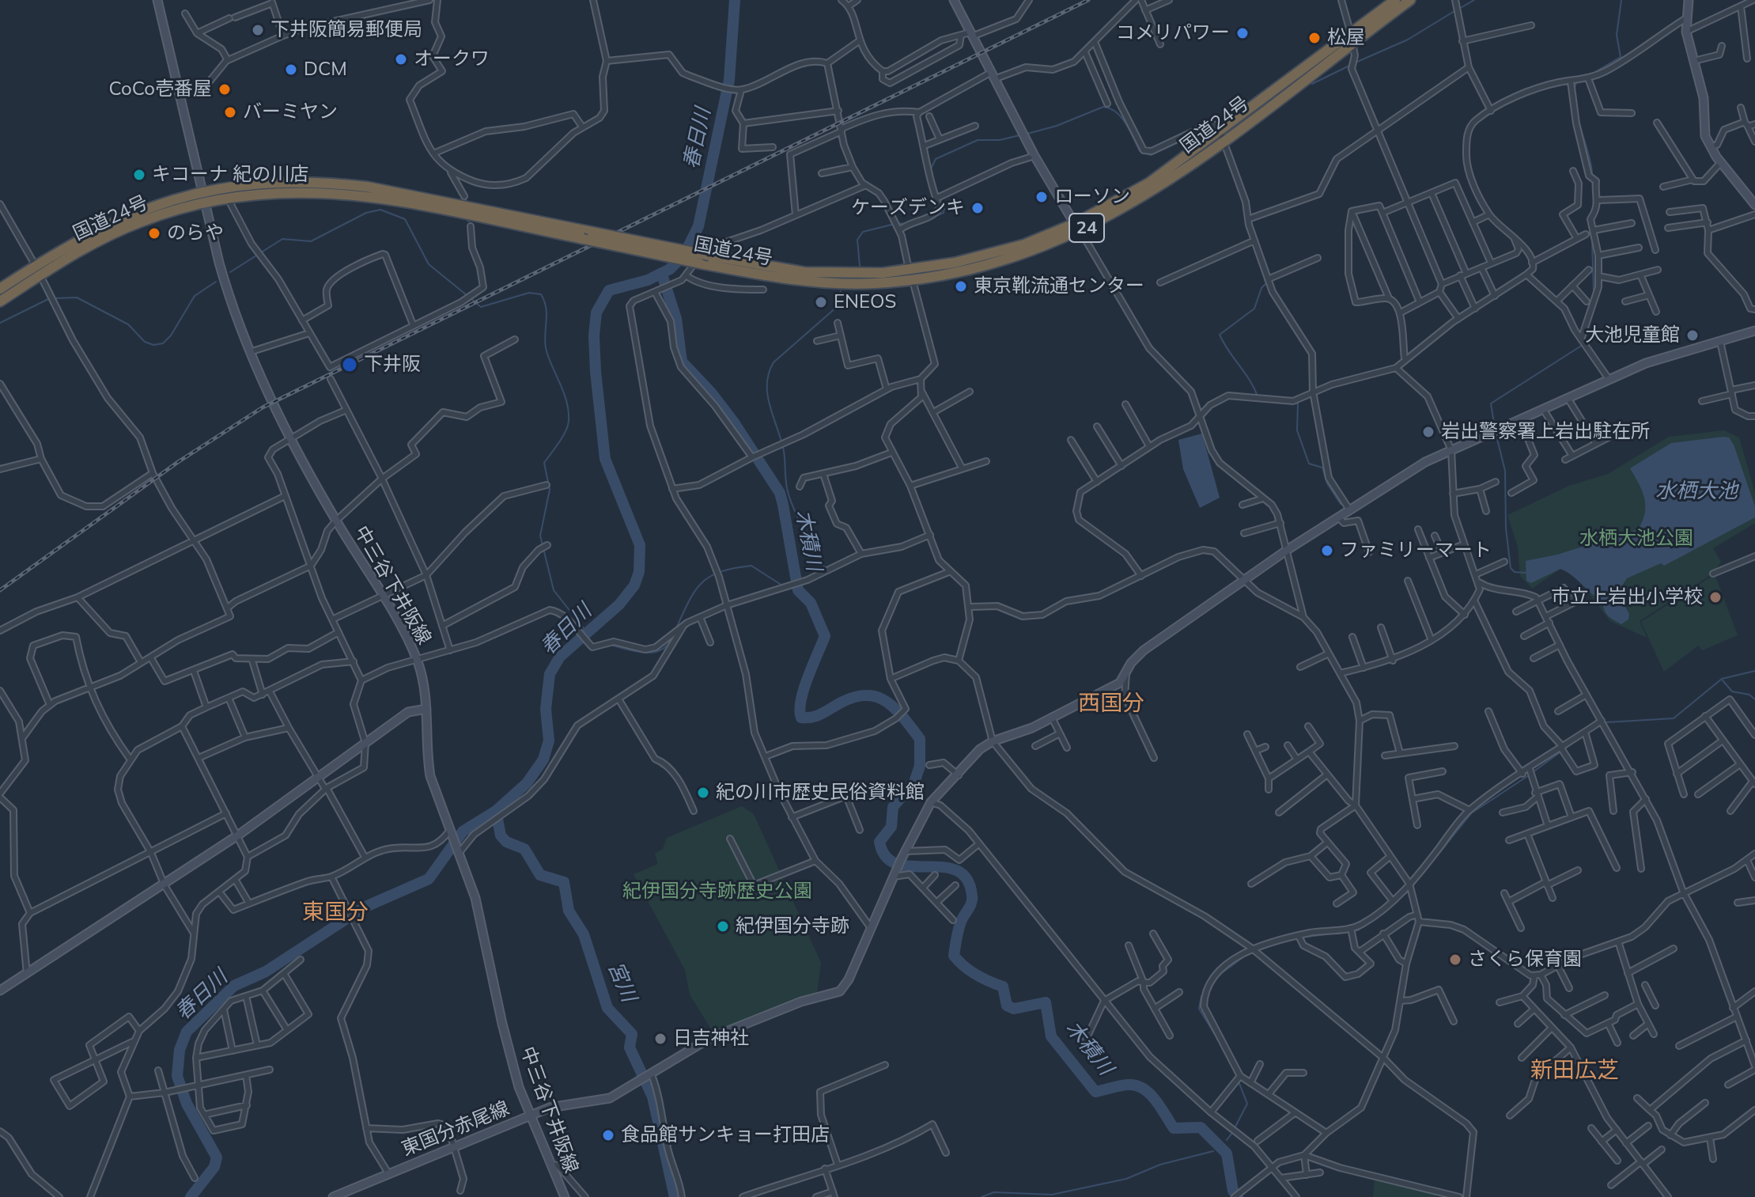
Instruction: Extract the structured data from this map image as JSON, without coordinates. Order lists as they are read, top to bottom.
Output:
{
  "streets": {
    "highway": ["国道24号", "24"],
    "street": ["中三谷下井阪線", "東国分赤尾線"]
  },
  "crossings": [
    ["国道24号", "中三谷下井阪線"],
    ["中三谷下井阪線", "東国分赤尾線"]
  ],
  "districts": ["西国分", "東国分", "新田広芝"],
  "water": [
    "春日川",
    "水栖大池",
    "木積川",
    "宮川"
  ],
  "parks": ["水栖大池公園", "紀伊国分寺跡歴史公園"],
  "places": [
    "下井阪簡易郵便局",
    "コメリパワー",
    "松屋",
    "オークワ",
    "DCM",
    "CoCo壱番屋",
    "バーミヤン",
    "キコーナ 紀の川店",
    "ローソン",
    "ケーズデンキ",
    "のらや",
    "東京靴流通センター",
    "ENEOS",
    "大池児童館",
    "下井阪",
    "岩出警察署上岩出駐在所",
    "ファミリーマート",
    "市立上岩出小学校",
    "紀の川市歴史民俗資料館",
    "紀伊国分寺跡",
    "さくら保育園",
    "日吉神社",
    "食品館サンキョー打田店"
  ]
}
